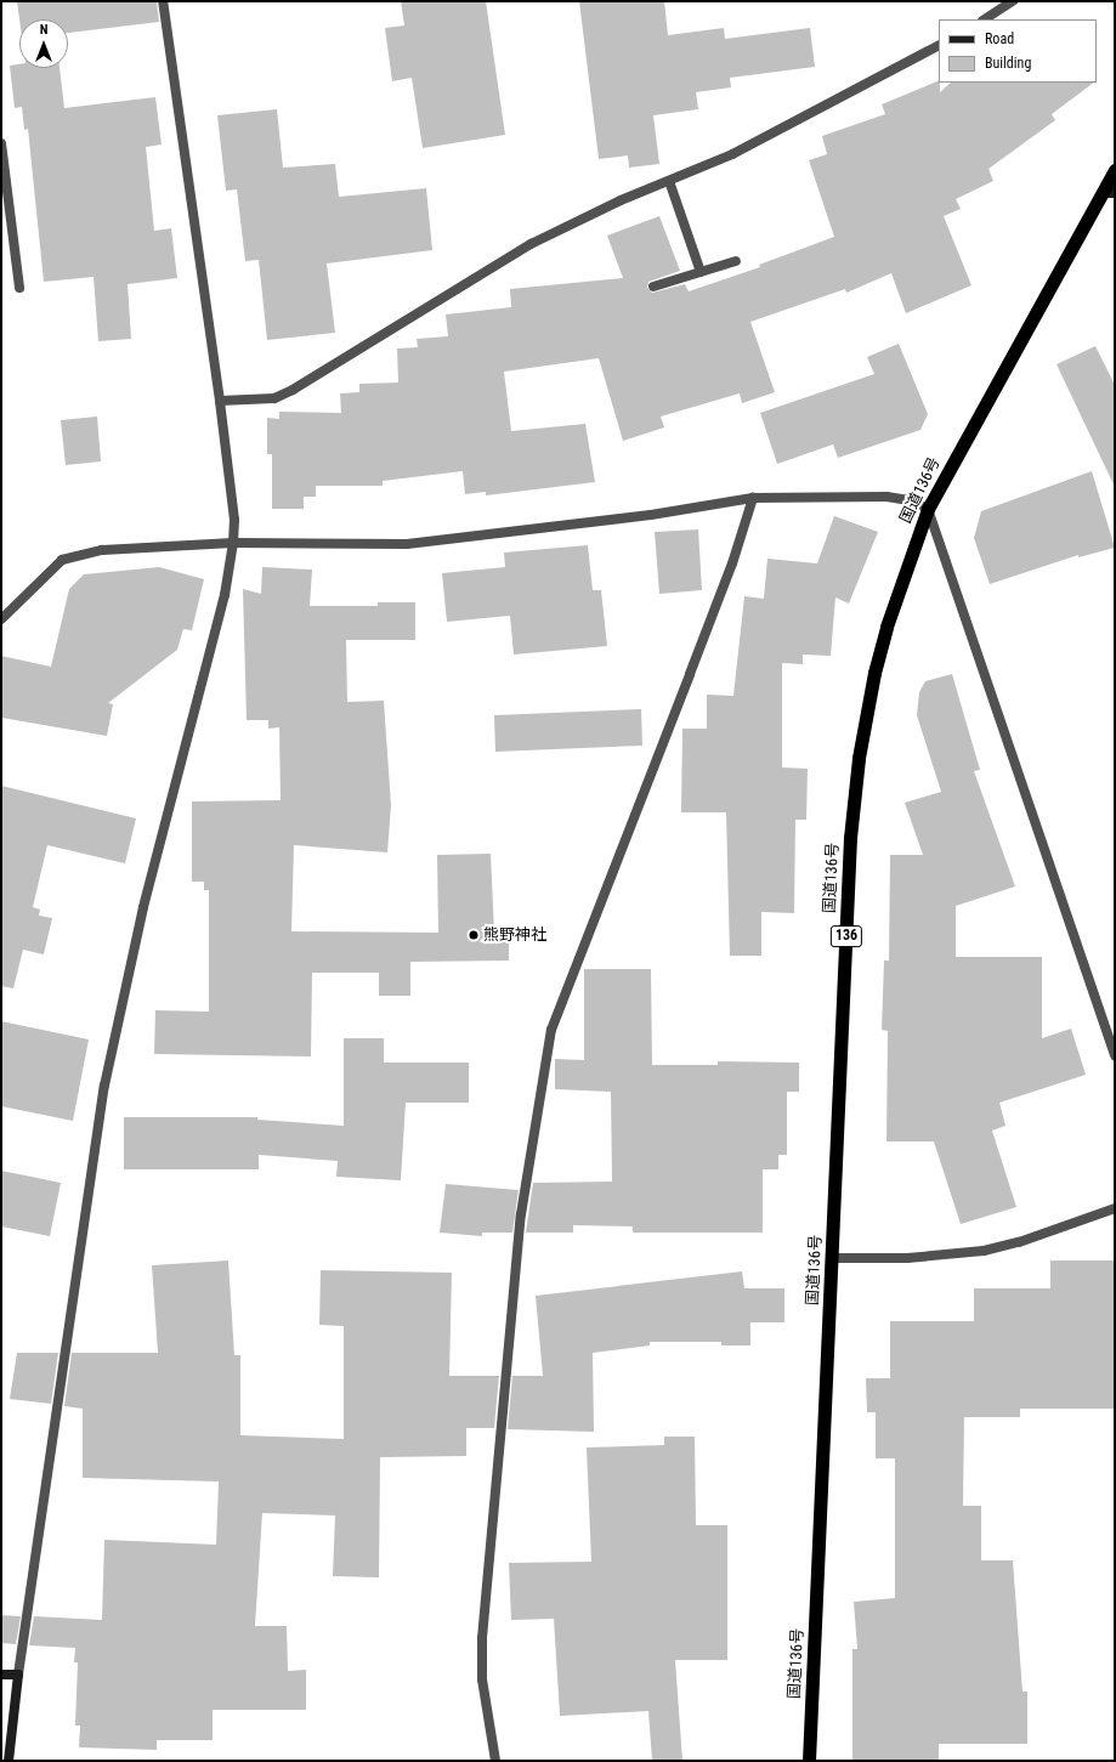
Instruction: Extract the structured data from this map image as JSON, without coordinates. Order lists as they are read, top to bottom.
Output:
{
  "streets": {
    "highway": ["国道136号", "136"]
  },
  "places": ["熊野神社"],
  "legend": ["Road", "Building"],
  "north": "top"
}
